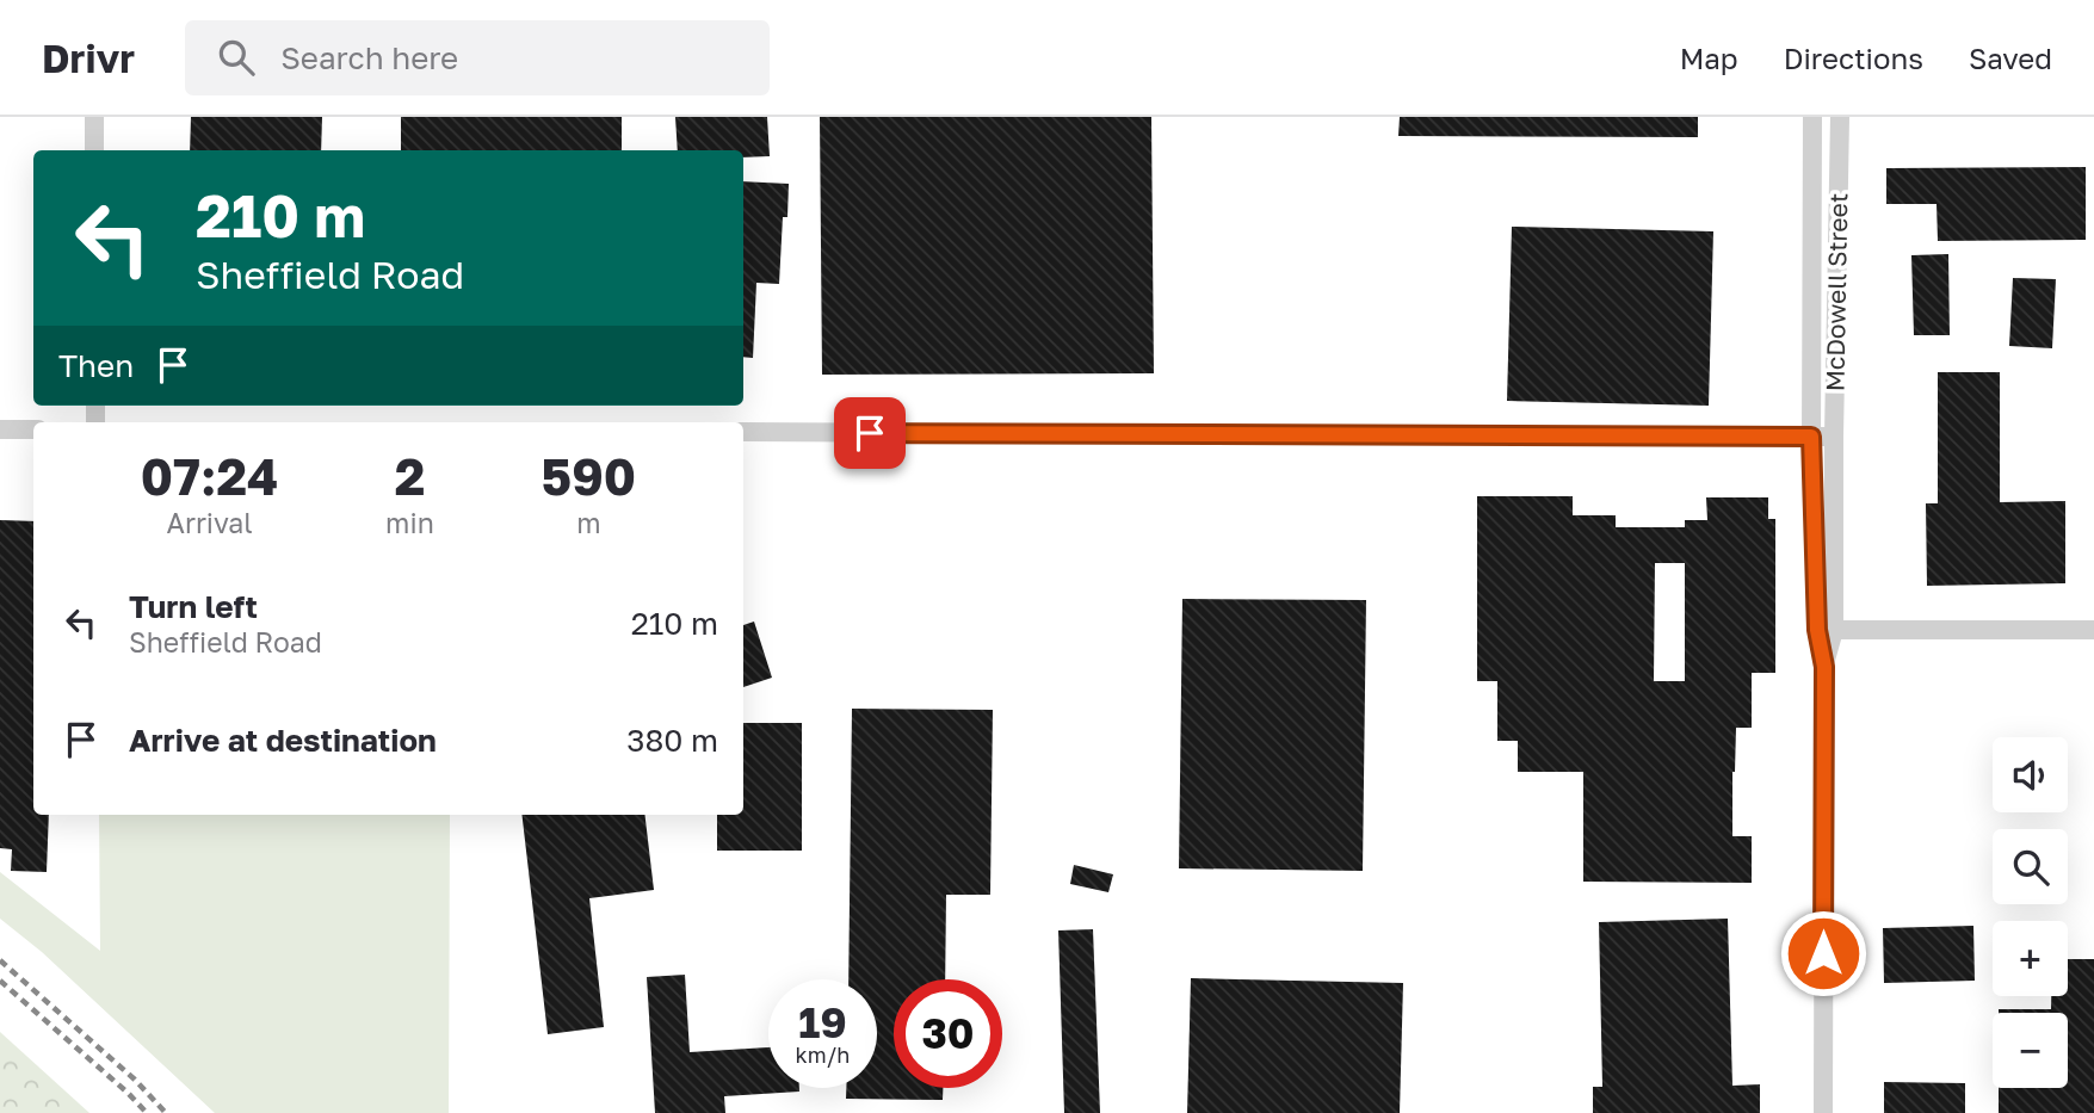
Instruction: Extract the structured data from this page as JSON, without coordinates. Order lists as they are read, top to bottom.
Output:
{
  "streets": {
    "street": ["McDowell Street"]
  },
  "page": {
    "header": "Drivr",
    "search": "Search here",
    "nav": ["Map", "Directions", "Saved"],
    "turn": ["210 m", "Sheffield Road"],
    "then": "Then",
    "eta": [
      "07:24",
      "Arrival",
      "2",
      "min",
      "590",
      "m"
    ],
    "list": [
      {
        "name": "Turn left",
        "note": "Sheffield Road",
        "value": "210 m"
      },
      {
        "name": "Arrive at destination",
        "value": "380 m"
      }
    ],
    "map_buttons": ["+", "−"],
    "speed": "19 km/h",
    "limit": "30"
  }
}
